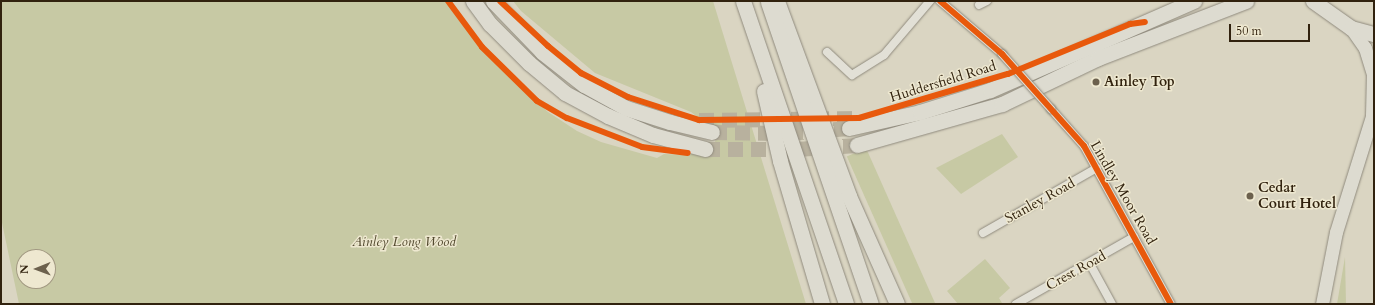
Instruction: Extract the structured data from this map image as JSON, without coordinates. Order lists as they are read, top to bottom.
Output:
{
  "streets": {
    "highway": ["Huddersfield Road"],
    "street": ["Lindley Moor Road", "Stanley Road", "Crest Road"]
  },
  "crossings": [
    ["Lindley Moor Road", "Stanley Road"],
    ["Lindley Moor Road", "Crest Road"]
  ],
  "parks": ["Ainley Long Wood"],
  "places": ["Ainley Top", "Cedar Court Hotel"],
  "scale_bar": "50 m",
  "north": "left"
}
